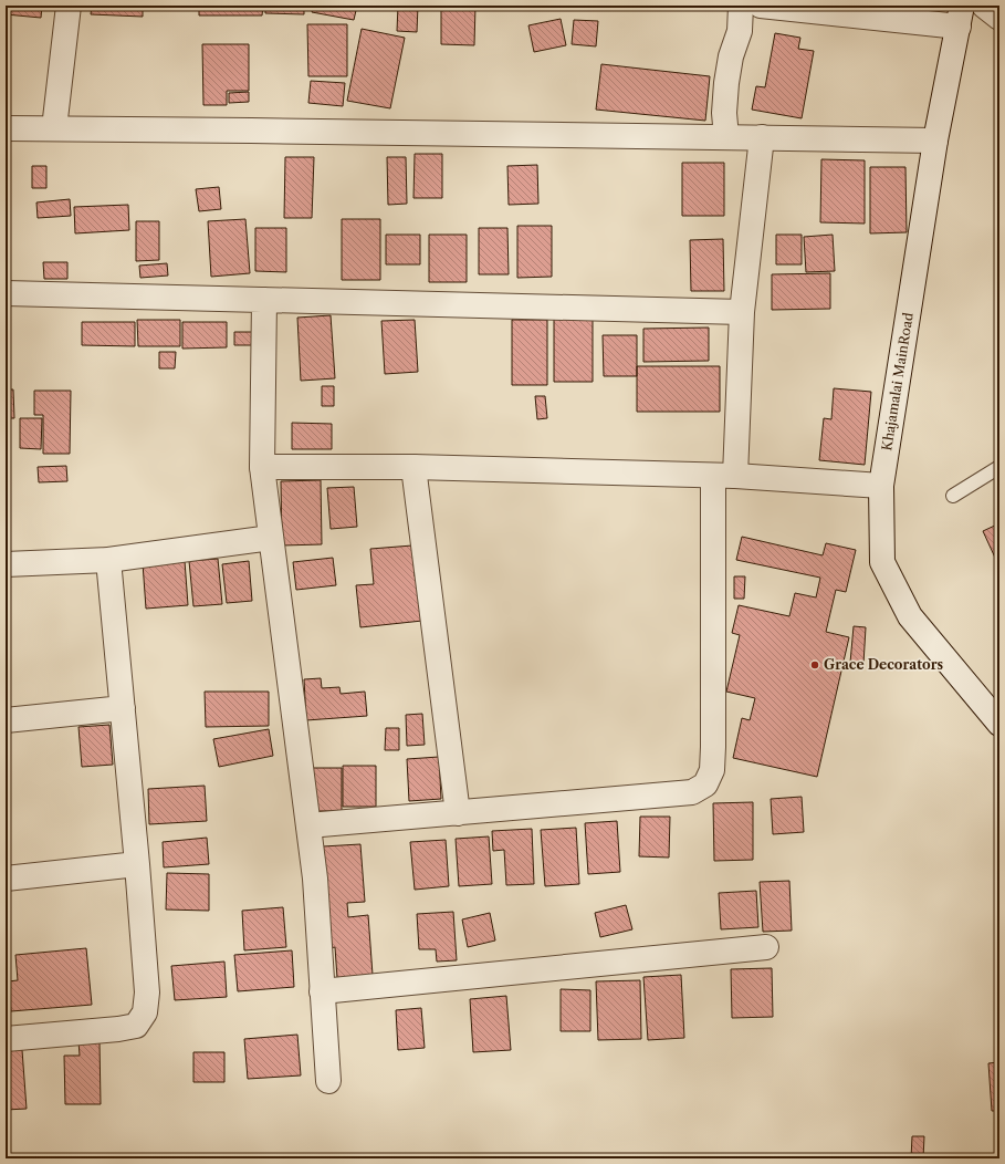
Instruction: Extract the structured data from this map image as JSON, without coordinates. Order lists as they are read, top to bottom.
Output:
{
  "streets": {
    "street": ["Khajamalai MainRoad"]
  },
  "places": ["Grace Decorators"]
}
